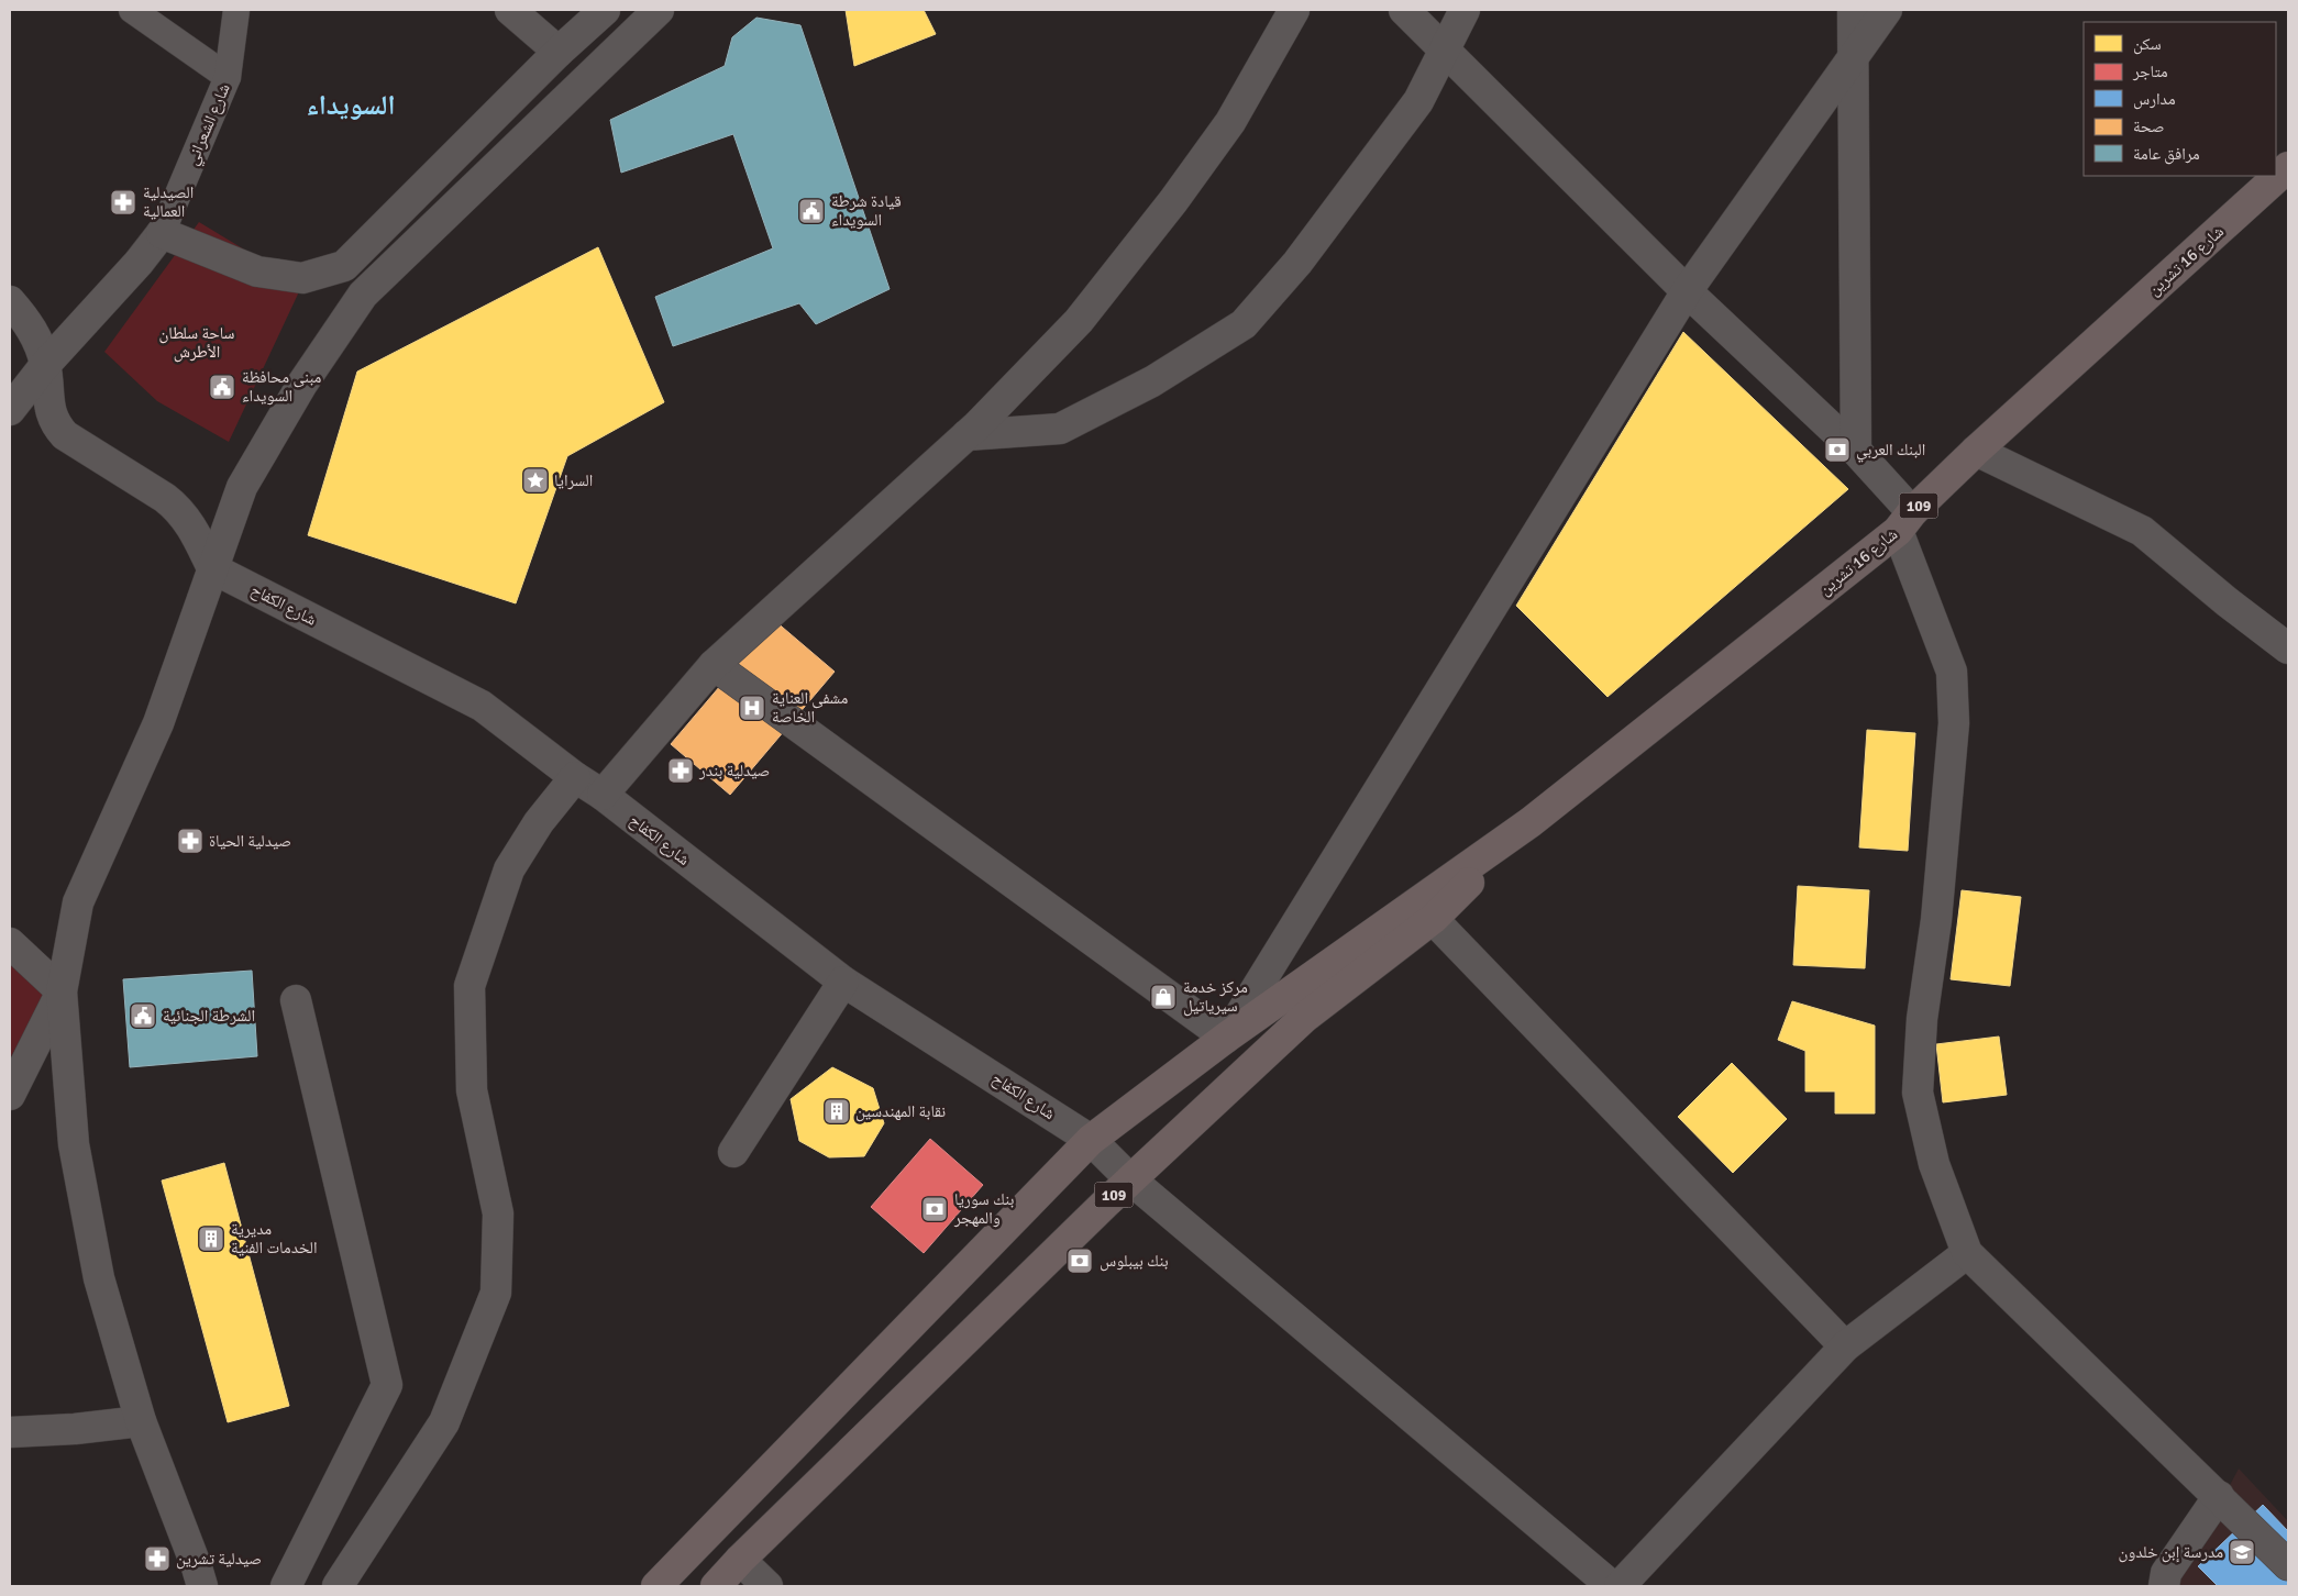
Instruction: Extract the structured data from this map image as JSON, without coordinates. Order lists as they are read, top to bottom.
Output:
{
  "streets": {
    "main road": ["شارع 16 تشرين", "109"],
    "street": ["شارع الشعراني", "شارع الكفاح"]
  },
  "crossings": [
    ["شارع 16 تشرين", "109"],
    ["109", "شارع الكفاح"]
  ],
  "districts": ["السويداء"],
  "parks": ["ساحة سلطان الأطرش"],
  "places": {
    "pharmacy": [
      "الصيدلية العمالية",
      "صيدلية بندر",
      "صيدلية الحياة",
      "صيدلية تشرين"
    ],
    "public building": ["قيادة شرطة السويداء", "مبنى محافظة السويداء", "الشرطة الجنائية"],
    "bank": ["البنك العربي", "بنك سوريا والمهجر", "بنك بيبلوس"],
    "place": ["السرايا"],
    "hospital": ["مشفى العناية الخاصة"],
    "shop": ["مركز خدمة سيرياتيل"],
    "building": ["نقابة المهندسين", "مديرية الخدمات الفنية"],
    "school or university": ["مدرسة إبن خلدون"]
  },
  "legend": [
    "سكن",
    "متاجر",
    "مدارس",
    "صحة",
    "مرافق عامة"
  ]
}
